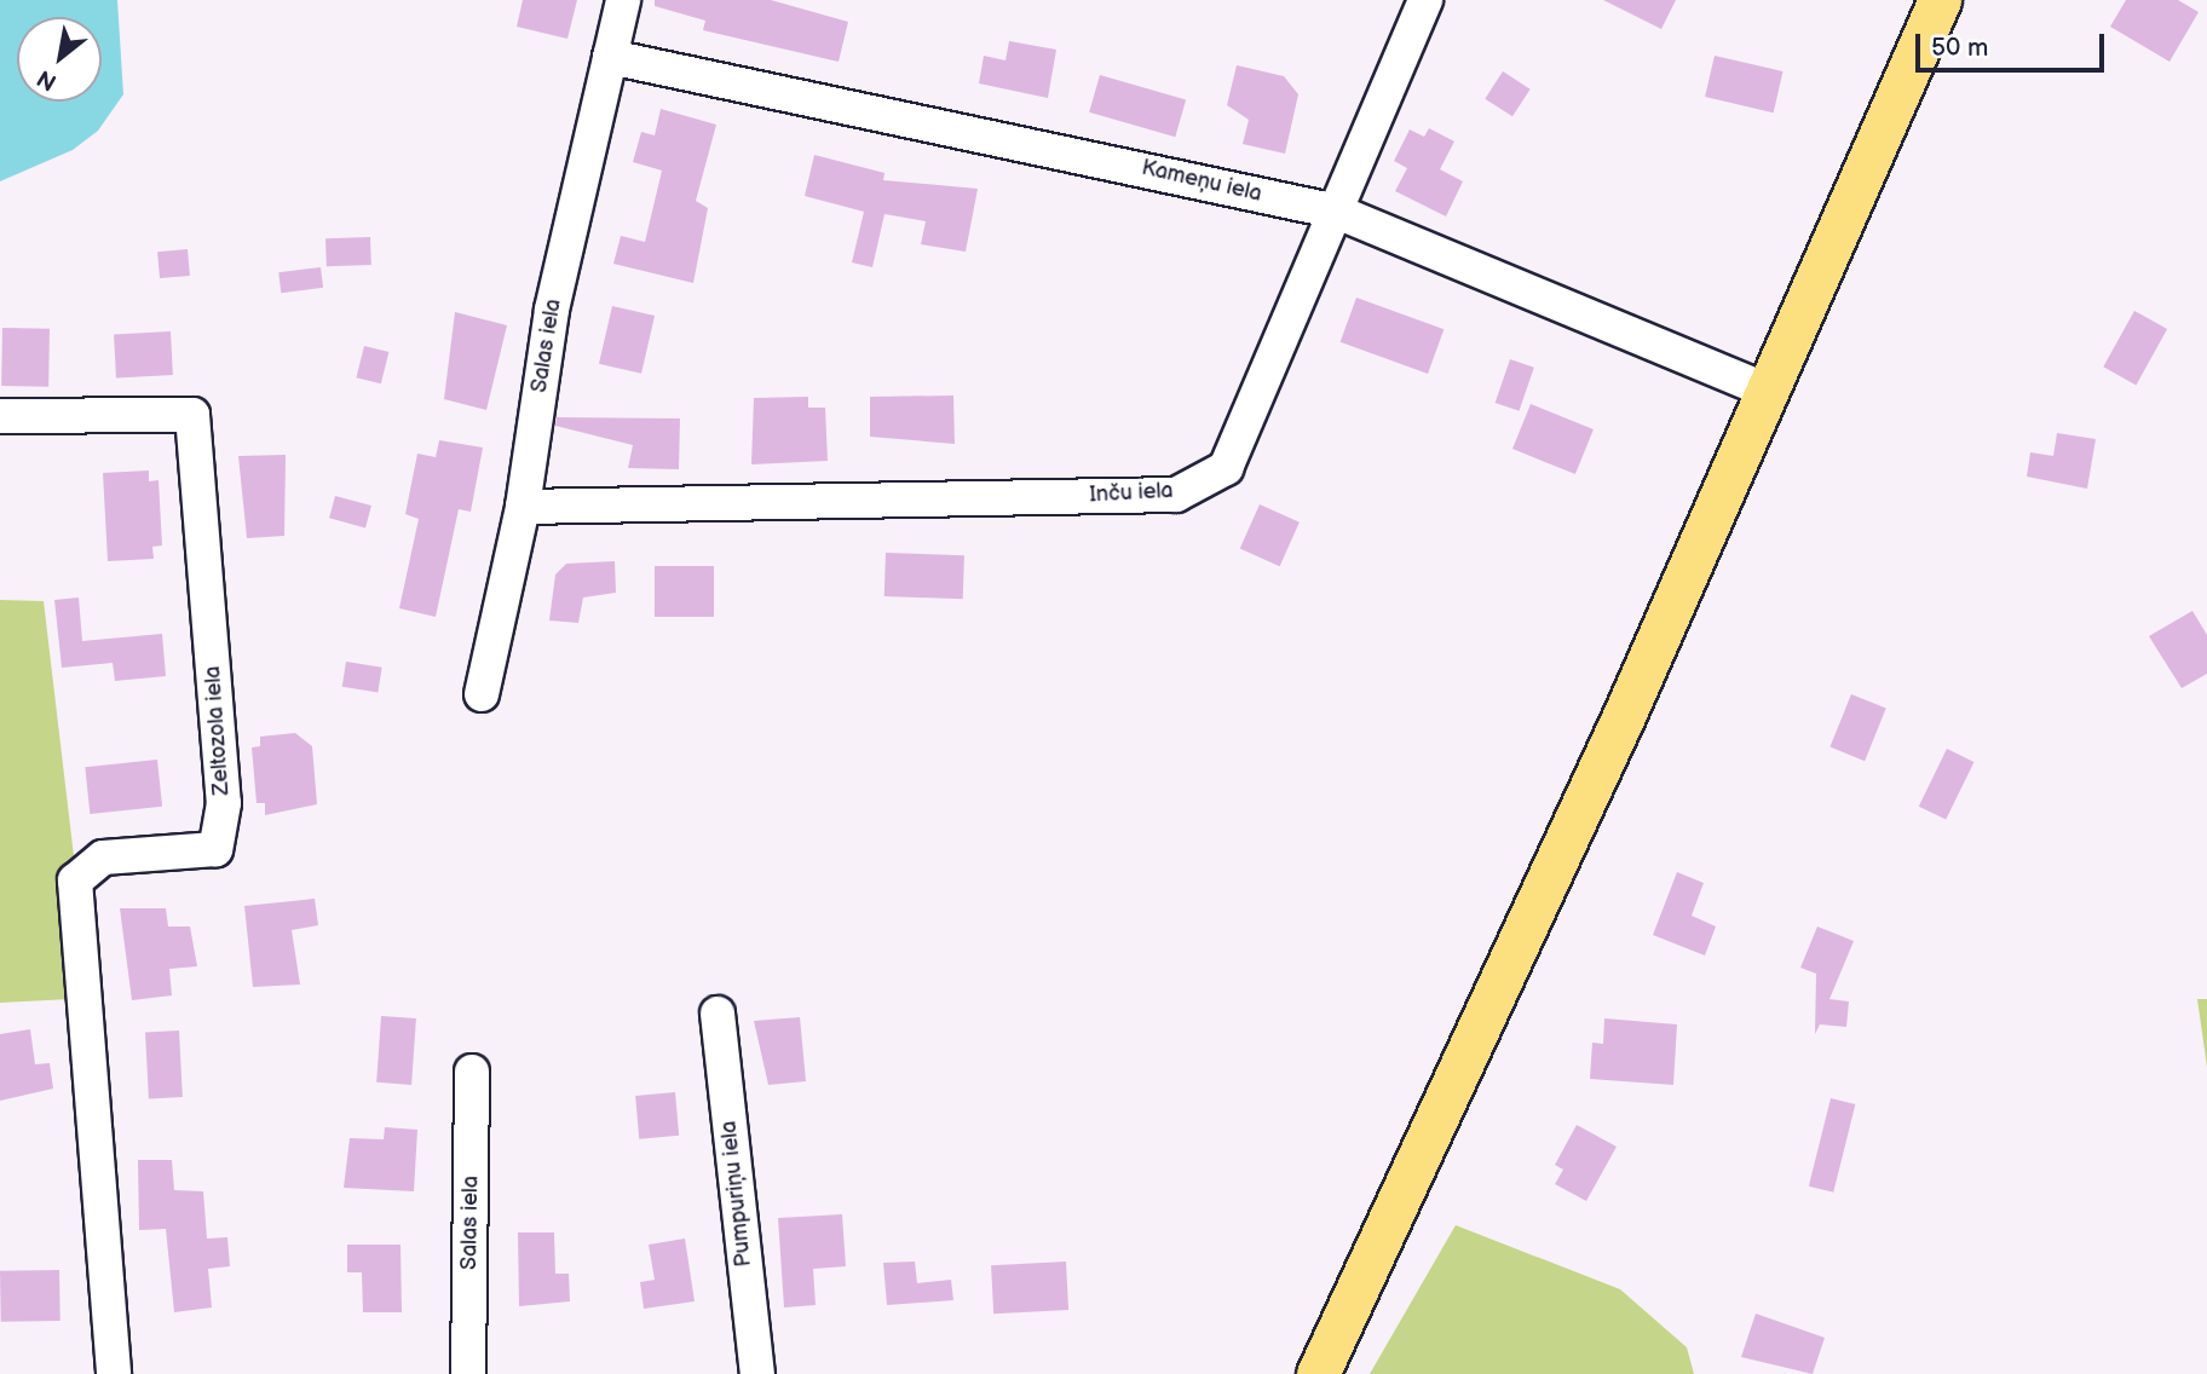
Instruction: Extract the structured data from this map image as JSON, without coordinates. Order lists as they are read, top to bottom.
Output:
{
  "streets": {
    "street": [
      "Kameņu iela",
      "Salas iela",
      "Inču iela",
      "Zeltozola iela",
      "Pumpuriņu iela"
    ]
  },
  "crossings": [
    ["Kameņu iela", "Salas iela"],
    ["Kameņu iela", "Inču iela"],
    ["Salas iela", "Inču iela"]
  ],
  "scale_bar": "50 m",
  "north": "bottom left"
}
